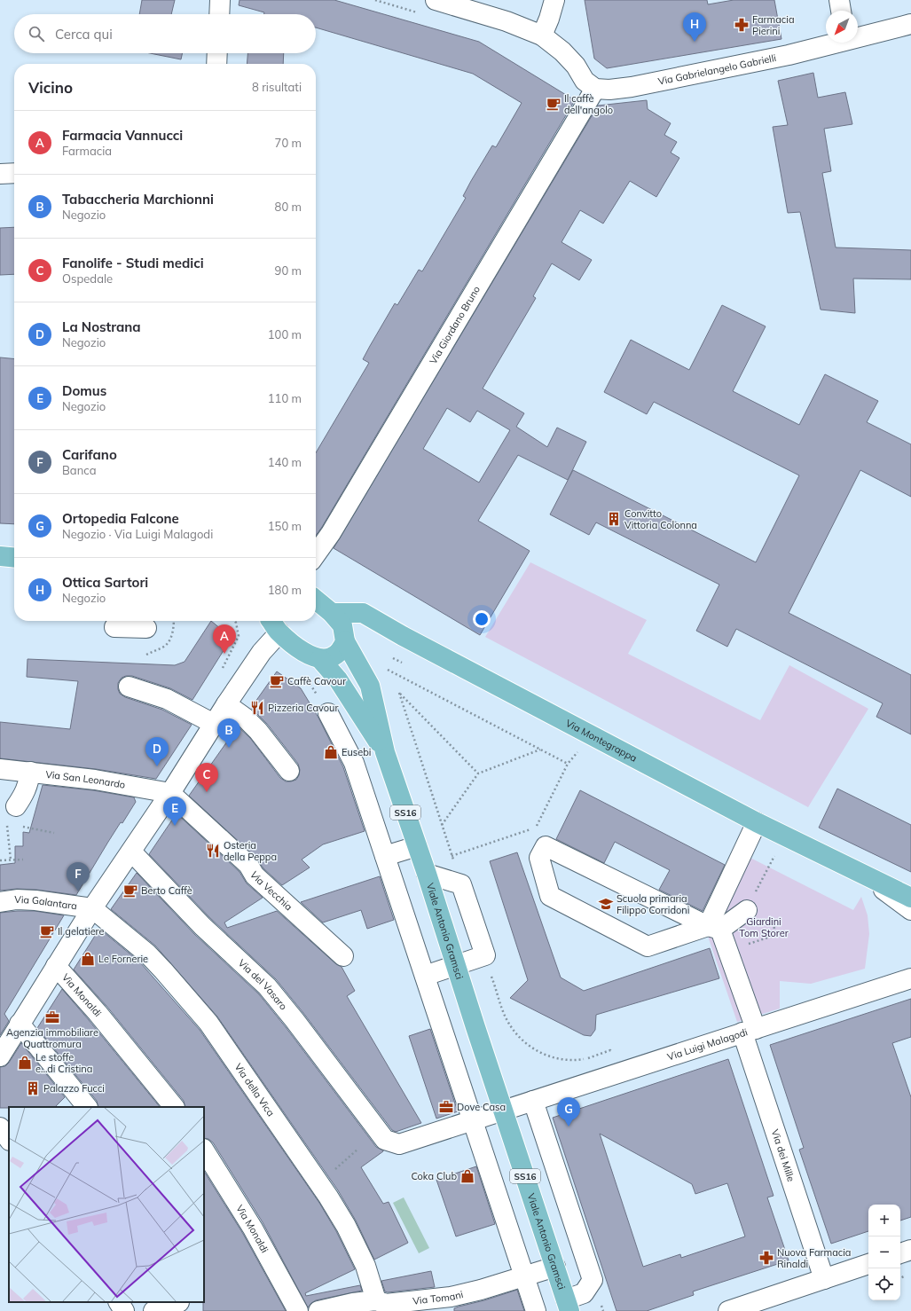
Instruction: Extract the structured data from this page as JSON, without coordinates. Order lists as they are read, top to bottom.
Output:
{
  "streets": {
    "main road": ["Via Montegrappa", "SS16", "Viale Antonio Gramsci"],
    "street": [
      "Via Gabrielangelo Gabrielli",
      "Via Giordano Bruno",
      "Via San Leonardo",
      "Via Vecchia",
      "Via Galantara",
      "Via del Vasaro",
      "Via Monaldi",
      "Via Luigi Malagodi",
      "Via della Vica",
      "Via dei Mille",
      "Via Tomani"
    ]
  },
  "crossings": [
    ["Via Gabrielangelo Gabrielli", "Via Giordano Bruno"],
    ["Via Montegrappa", "Viale Antonio Gramsci"],
    ["Via San Leonardo", "Via Vecchia"],
    ["Via Galantara", "Via della Vica"],
    ["Viale Antonio Gramsci", "Via Luigi Malagodi"],
    ["Viale Antonio Gramsci", "Via Tomani"],
    ["Via Luigi Malagodi", "Via dei Mille"],
    ["Via della Vica", "Via Tomani"]
  ],
  "parks": ["Giardini Tom Storer"],
  "places": {
    "pharmacy": ["Farmacia Pierini", "Nuova Farmacia Rinaldi"],
    "cafe": [
      "Il caffè dell'angolo",
      "Caffè Cavour",
      "Berto Caffè",
      "Il gelatiere"
    ],
    "building": ["Convitto Vittoria Colonna", "Palazzo Fucci"],
    "restaurant": ["Pizzeria Cavour", "Osteria della Peppa"],
    "shop": [
      "Eusebi",
      "Le Fornerie",
      "Le stoffe e...di Cristina",
      "Coka Club"
    ],
    "school or university": ["Scuola primaria Filippo Corridoni"],
    "office": ["Agenzia immobiliare Quattromura", "Dove Casa"]
  },
  "north": "bottom left",
  "page": {
    "pins": [
      "H",
      "A",
      "B",
      "D",
      "C",
      "E",
      "F",
      "G"
    ],
    "search": "Cerca qui",
    "heading": ["Vicino", "8 risultati"],
    "list": [
      {
        "mark": "A",
        "name": "Farmacia Vannucci",
        "note": "Farmacia",
        "value": "70 m"
      },
      {
        "mark": "B",
        "name": "Tabaccheria Marchionni",
        "note": "Negozio",
        "value": "80 m"
      },
      {
        "mark": "C",
        "name": "Fanolife - Studi medici",
        "note": "Ospedale",
        "value": "90 m"
      },
      {
        "mark": "D",
        "name": "La Nostrana",
        "note": "Negozio",
        "value": "100 m"
      },
      {
        "mark": "E",
        "name": "Domus",
        "note": "Negozio",
        "value": "110 m"
      },
      {
        "mark": "F",
        "name": "Carifano",
        "note": "Banca",
        "value": "140 m"
      },
      {
        "mark": "G",
        "name": "Ortopedia Falcone",
        "note": "Negozio · Via Luigi Malagodi",
        "value": "150 m"
      },
      {
        "mark": "H",
        "name": "Ottica Sartori",
        "note": "Negozio",
        "value": "180 m"
      }
    ],
    "map_buttons": ["+", "−"]
  }
}
